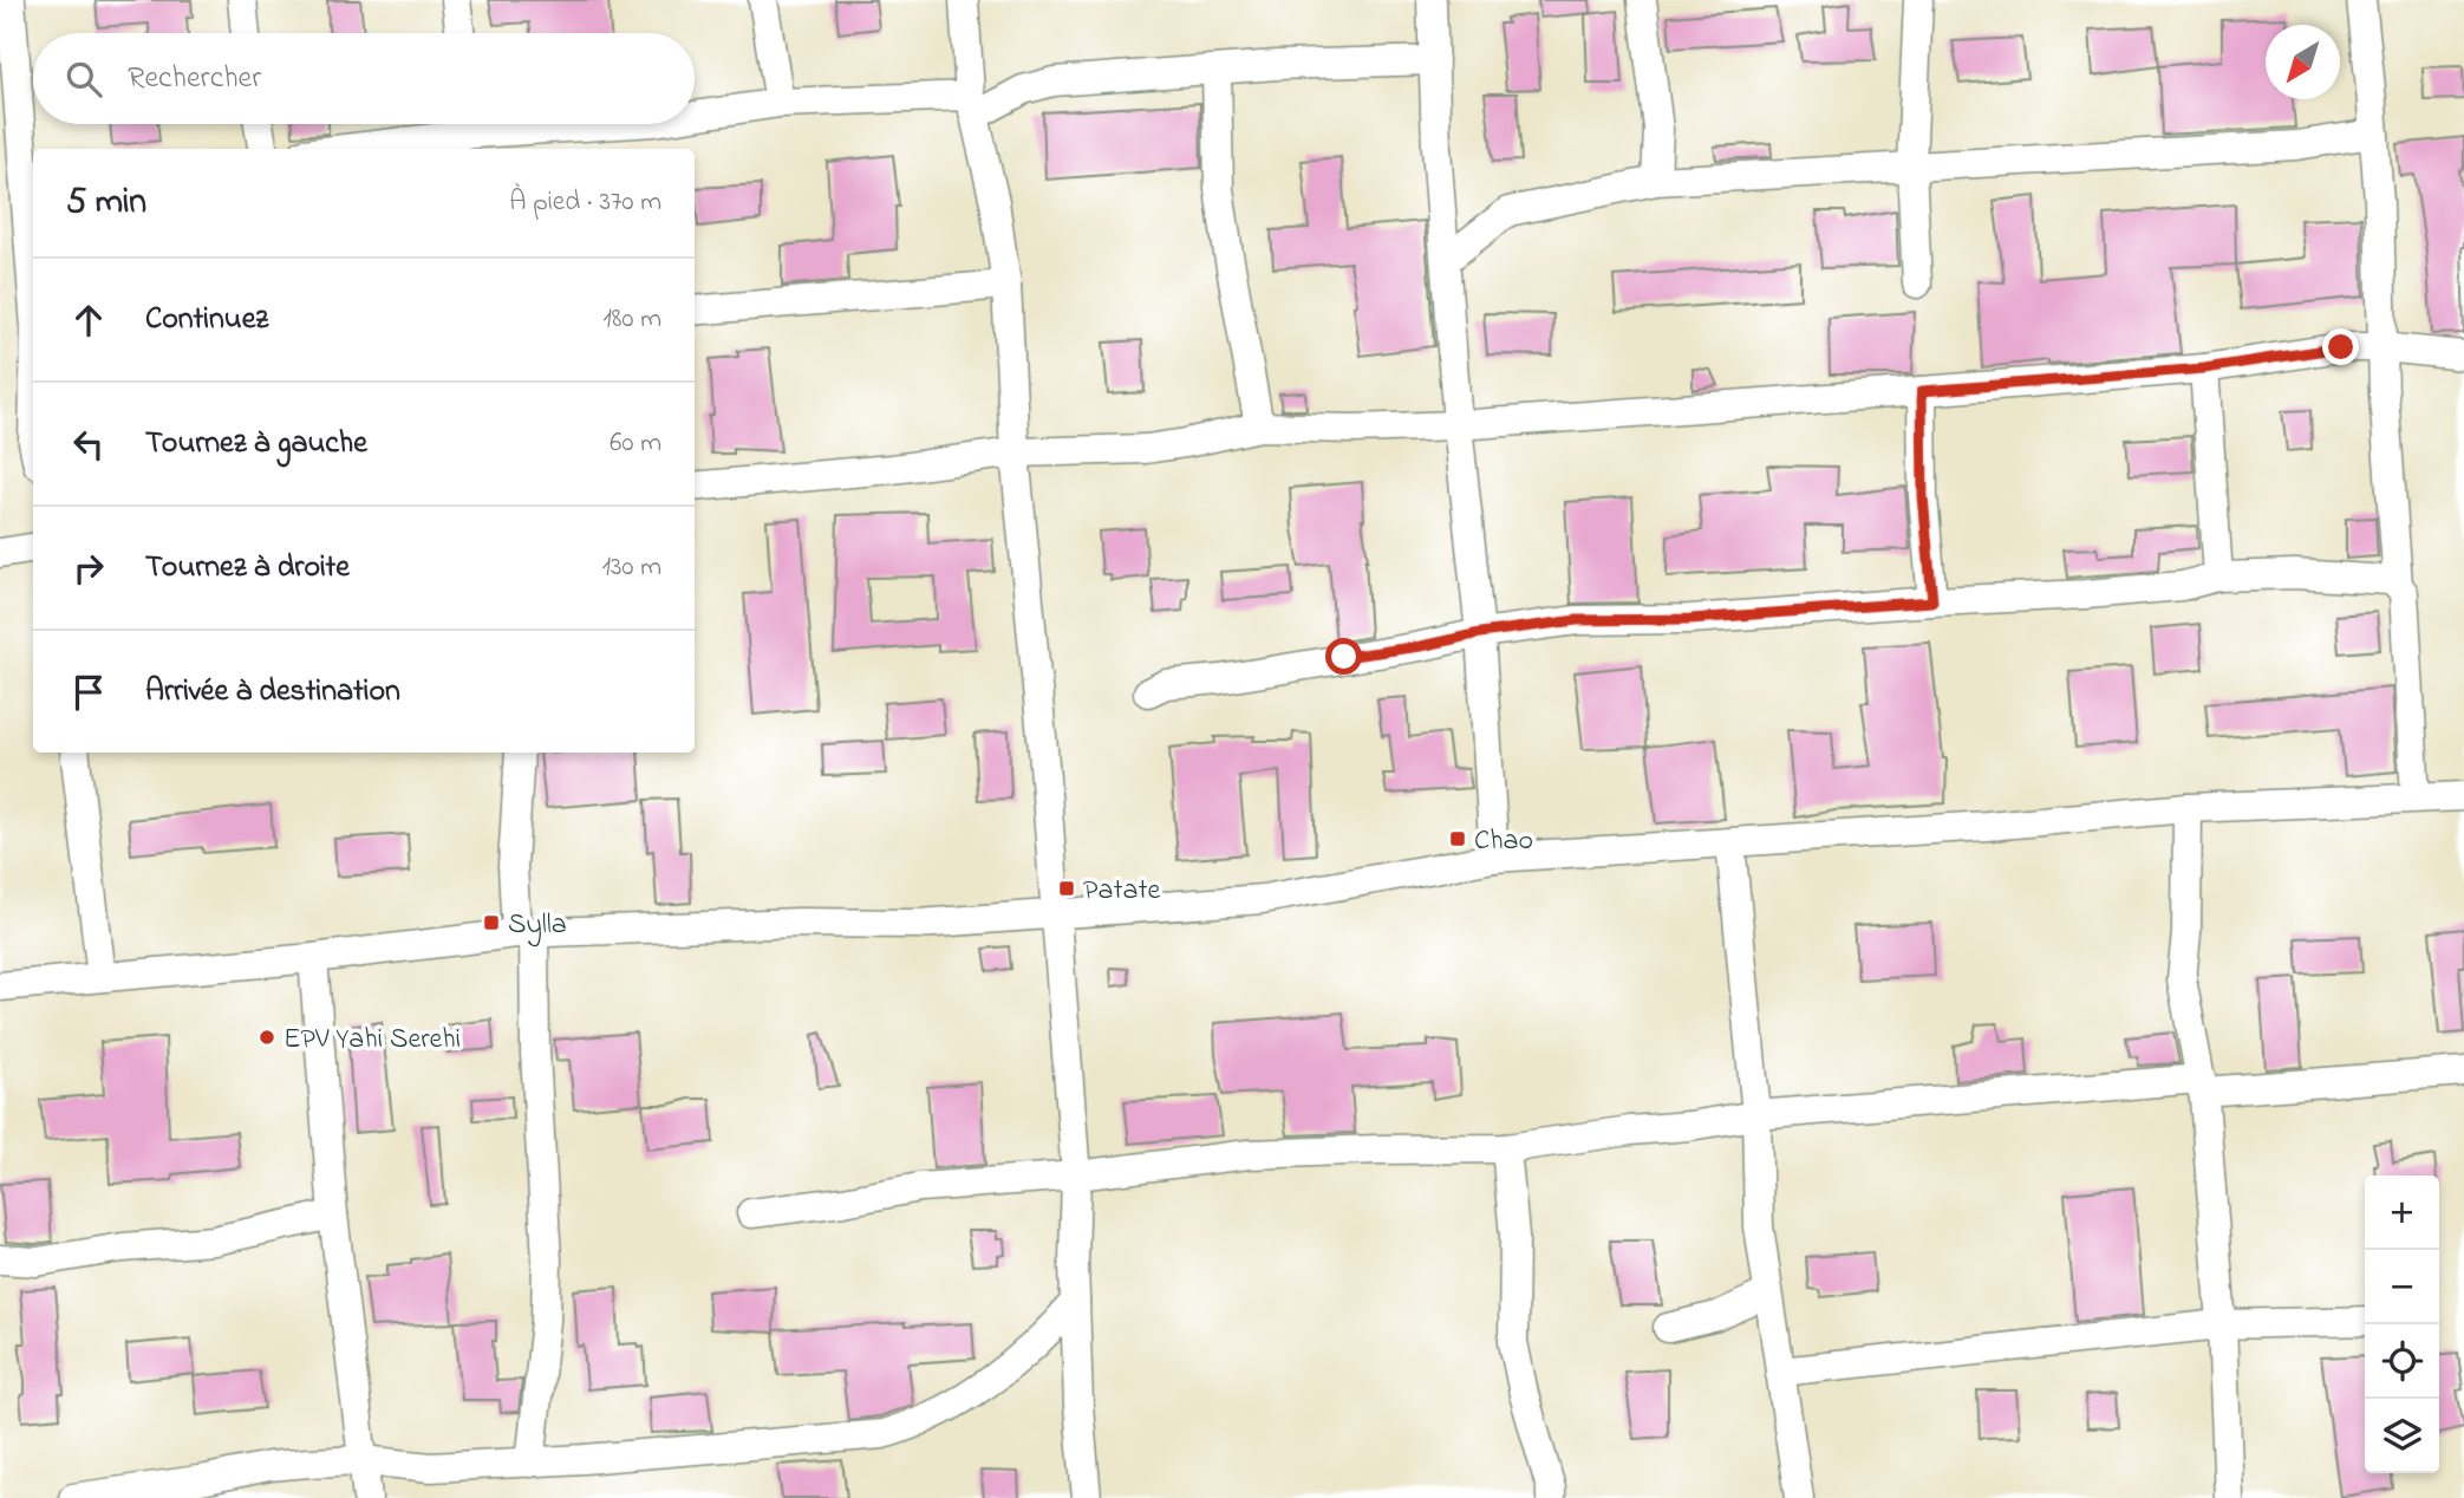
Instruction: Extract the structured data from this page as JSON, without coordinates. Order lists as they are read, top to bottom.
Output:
{
  "places": {
    "transit": ["Chao", "Patate", "Sylla"],
    "other": ["EPV Yahi Serehi"]
  },
  "north": "bottom left",
  "page": {
    "search": "Rechercher",
    "heading": ["5 min", "À pied · 370 m"],
    "list": [
      ["Continuez", "180 m"],
      ["Tournez à gauche", "60 m"],
      ["Tournez à droite", "130 m"],
      "Arrivée à destination"
    ],
    "map_buttons": ["+", "−"]
  }
}
